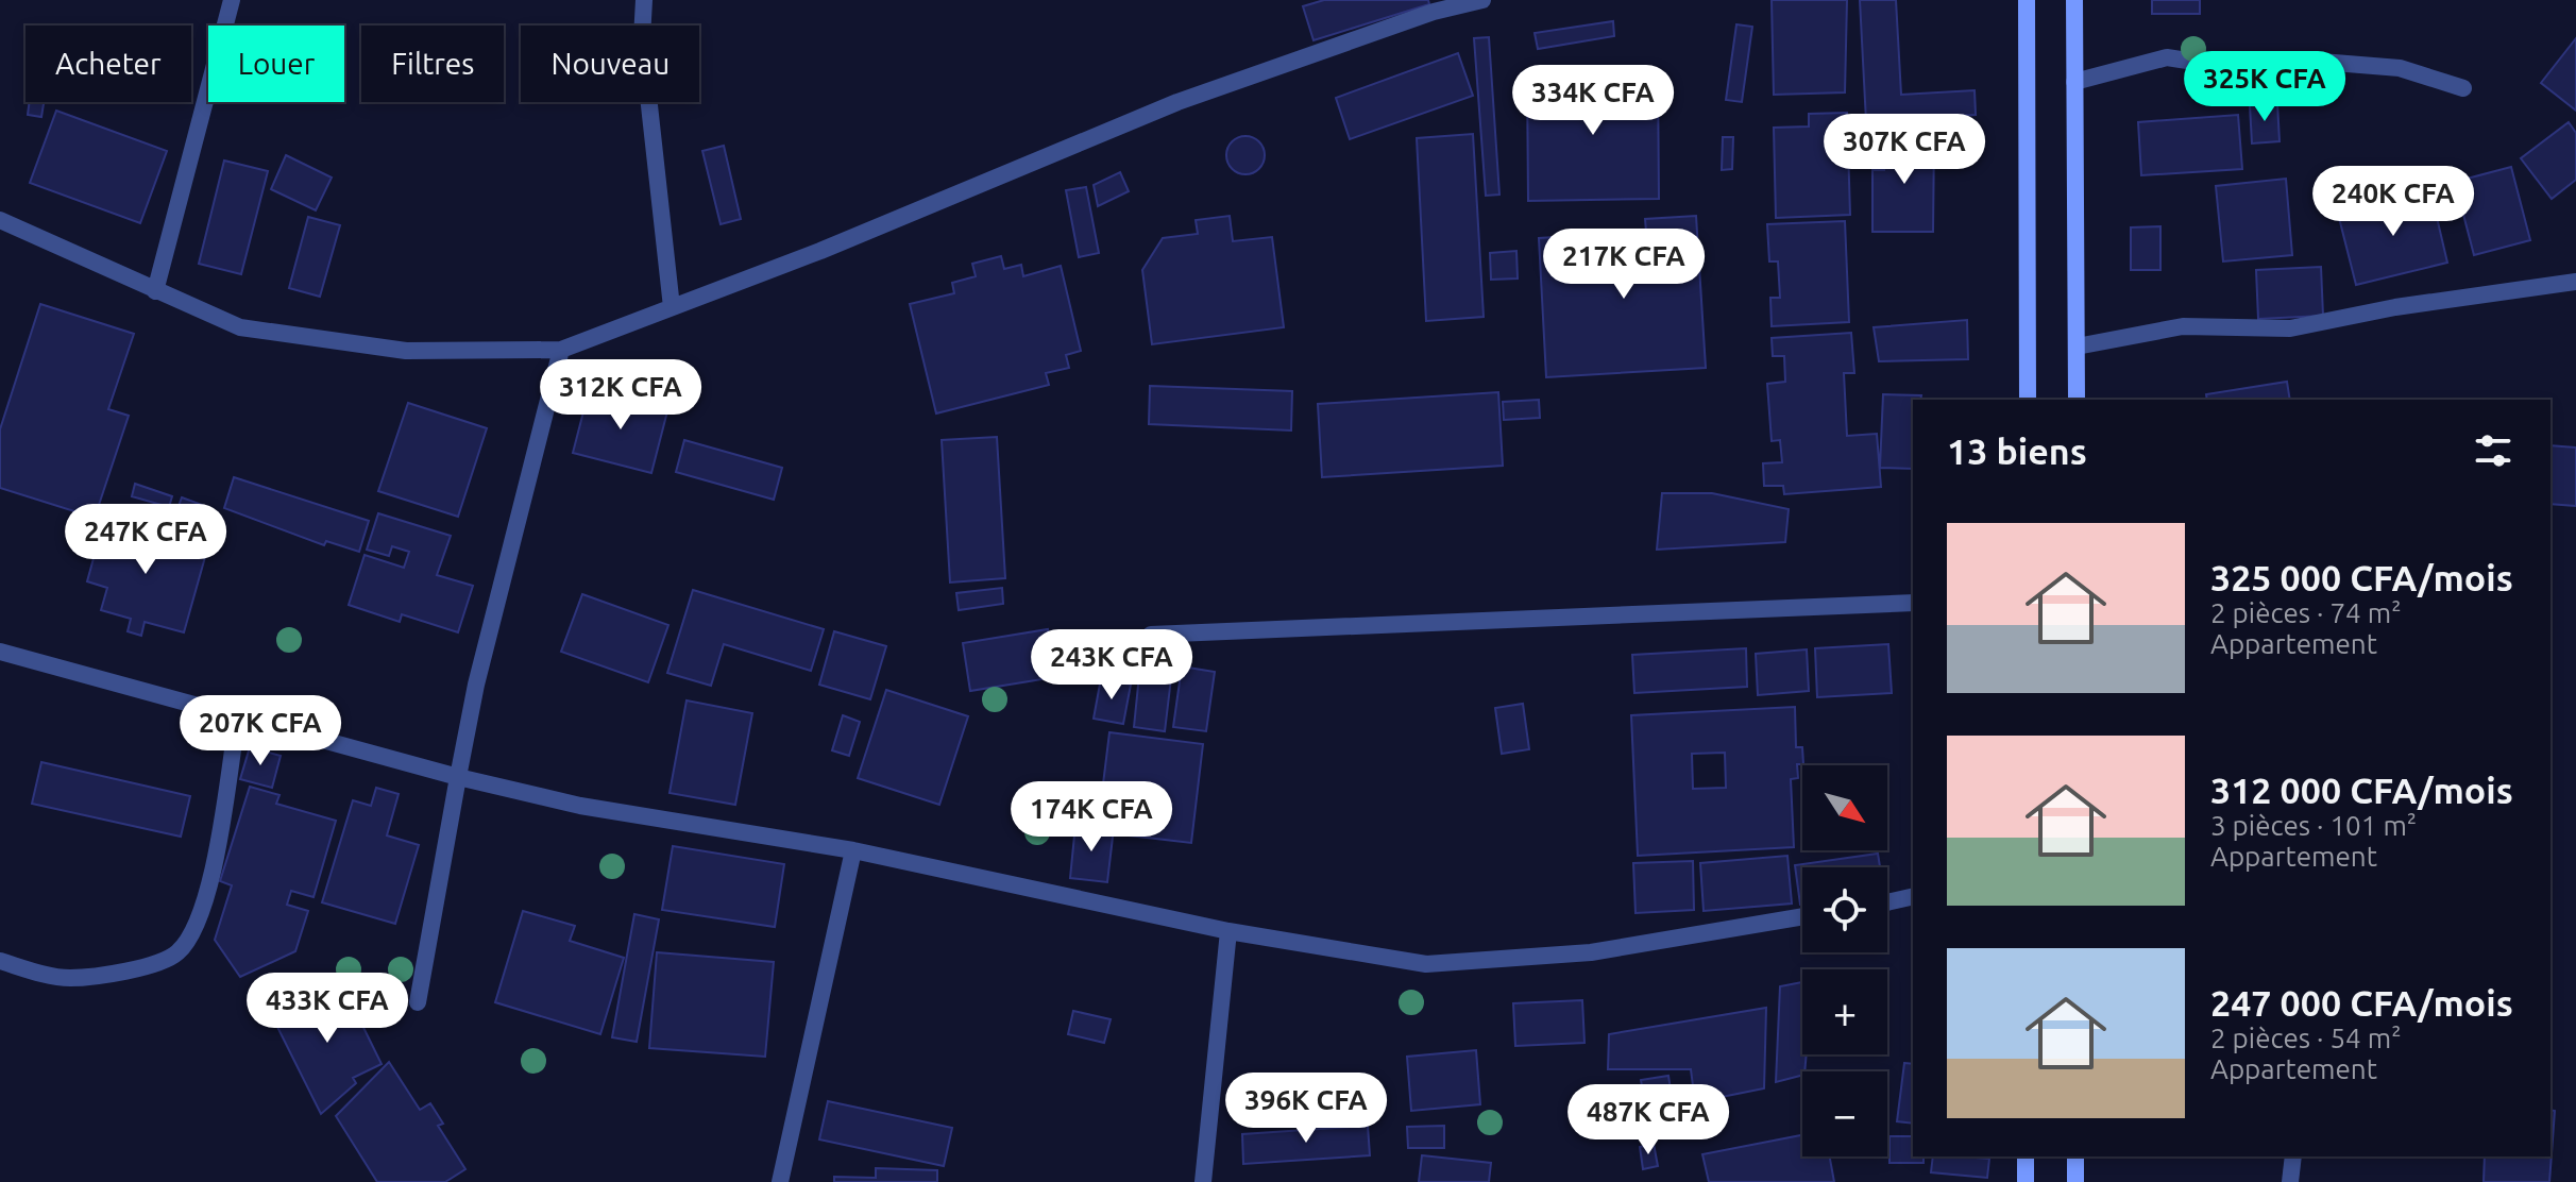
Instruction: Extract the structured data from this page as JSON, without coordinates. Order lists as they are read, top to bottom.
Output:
{
  "north": "bottom right",
  "page": {
    "chip": [
      "Acheter",
      "Louer",
      "Filtres",
      "Nouveau"
    ],
    "price": [
      "325K CFA",
      "334K CFA",
      "307K CFA",
      "240K CFA",
      "217K CFA",
      "312K CFA",
      "247K CFA",
      "243K CFA",
      "207K CFA",
      "174K CFA",
      "433K CFA",
      "396K CFA",
      "487K CFA"
    ],
    "heading": "13 biens",
    "list": [
      {
        "name": "325 000 CFA/mois",
        "note": "2 pièces · 74 m² · Appartement"
      },
      {
        "name": "312 000 CFA/mois",
        "note": "3 pièces · 101 m² · Appartement"
      },
      {
        "name": "247 000 CFA/mois",
        "note": "2 pièces · 54 m² · Appartement"
      }
    ],
    "map_buttons": ["+", "−"]
  }
}
